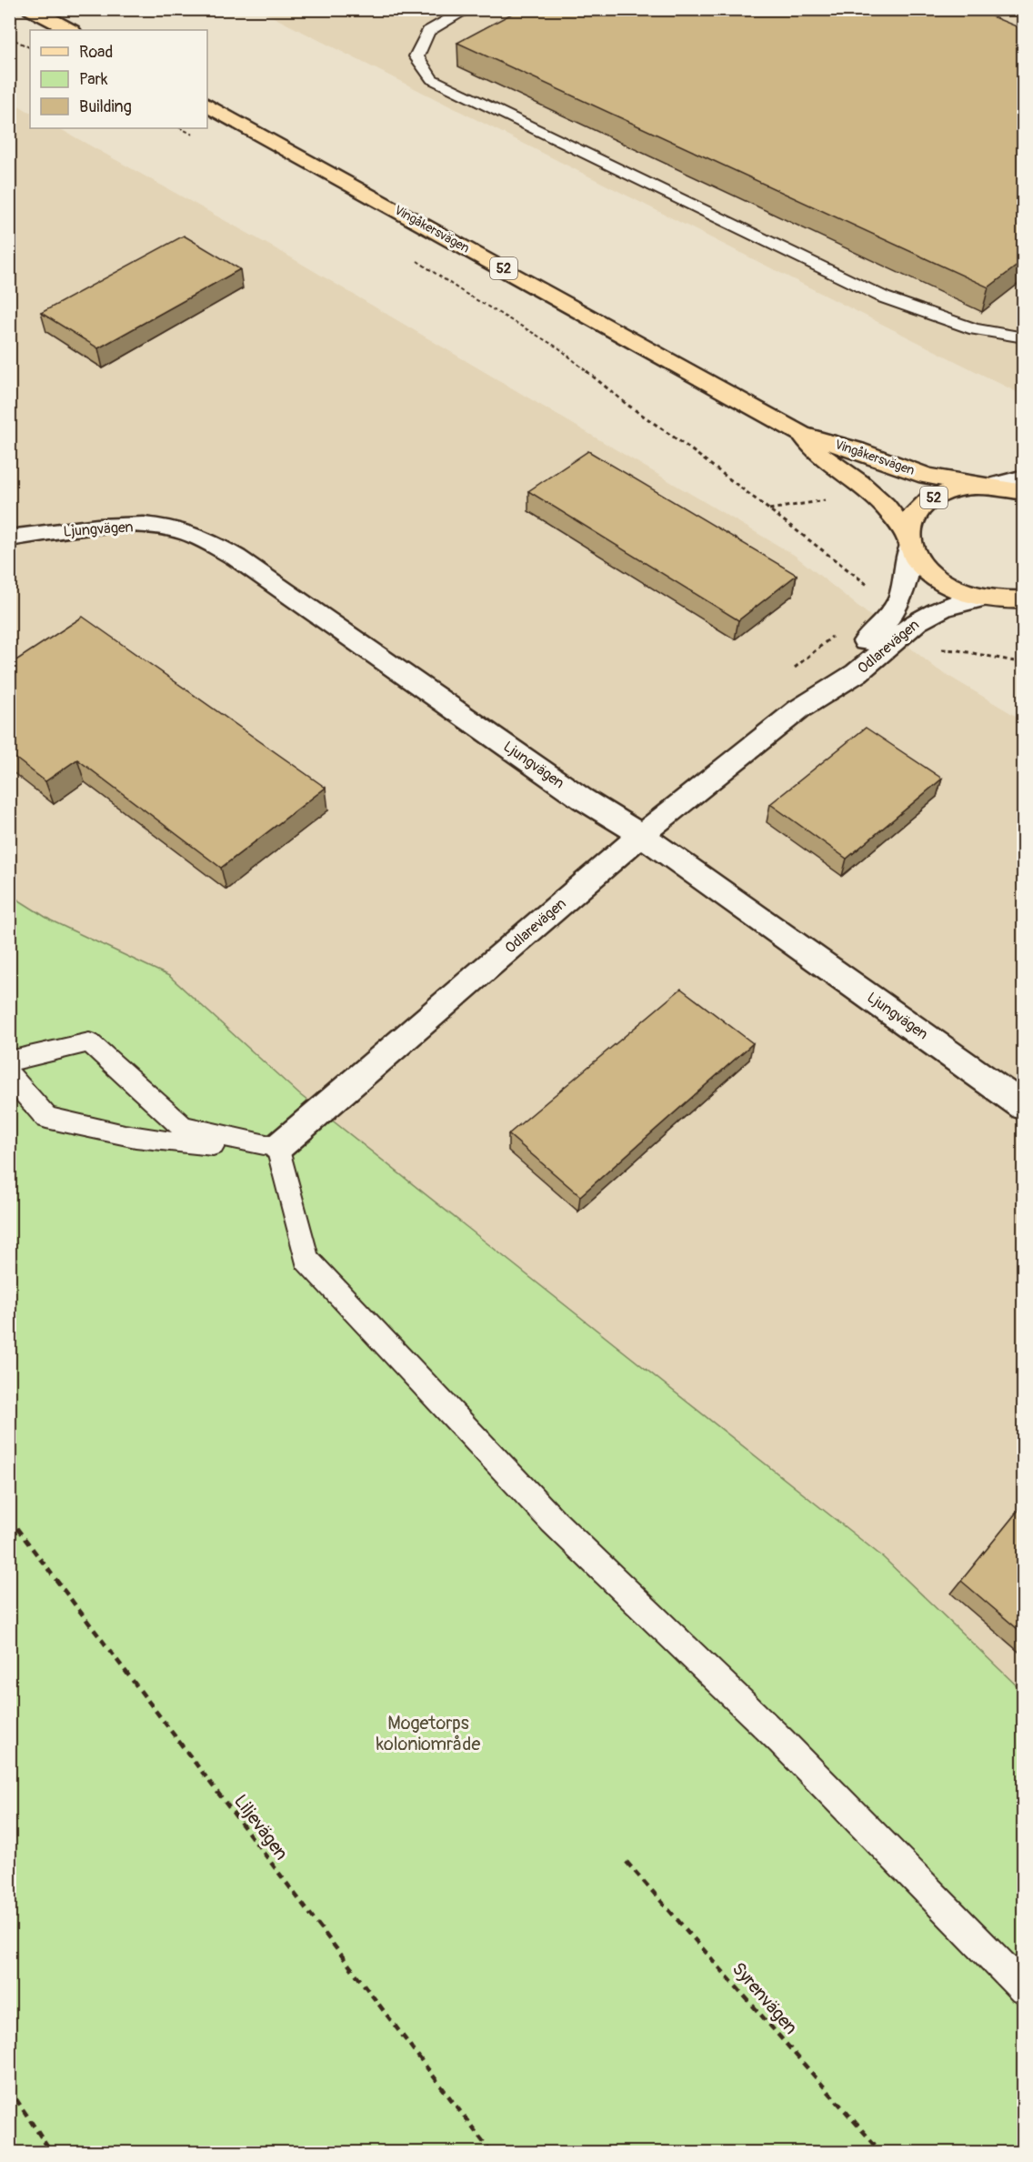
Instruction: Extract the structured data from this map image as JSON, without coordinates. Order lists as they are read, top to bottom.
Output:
{
  "streets": {
    "main road": ["Vingåkersvägen", "52"],
    "street": ["Ljungvägen", "Odlarevägen"],
    "path": ["Liljevägen", "Syrenvägen"]
  },
  "crossings": [
    ["Vingåkersvägen", "52"],
    ["Vingåkersvägen", "Odlarevägen"],
    ["52", "Odlarevägen"],
    ["Ljungvägen", "Odlarevägen"]
  ],
  "parks": ["Mogetorps koloniområde"],
  "legend": ["Road", "Park", "Building"]
}
